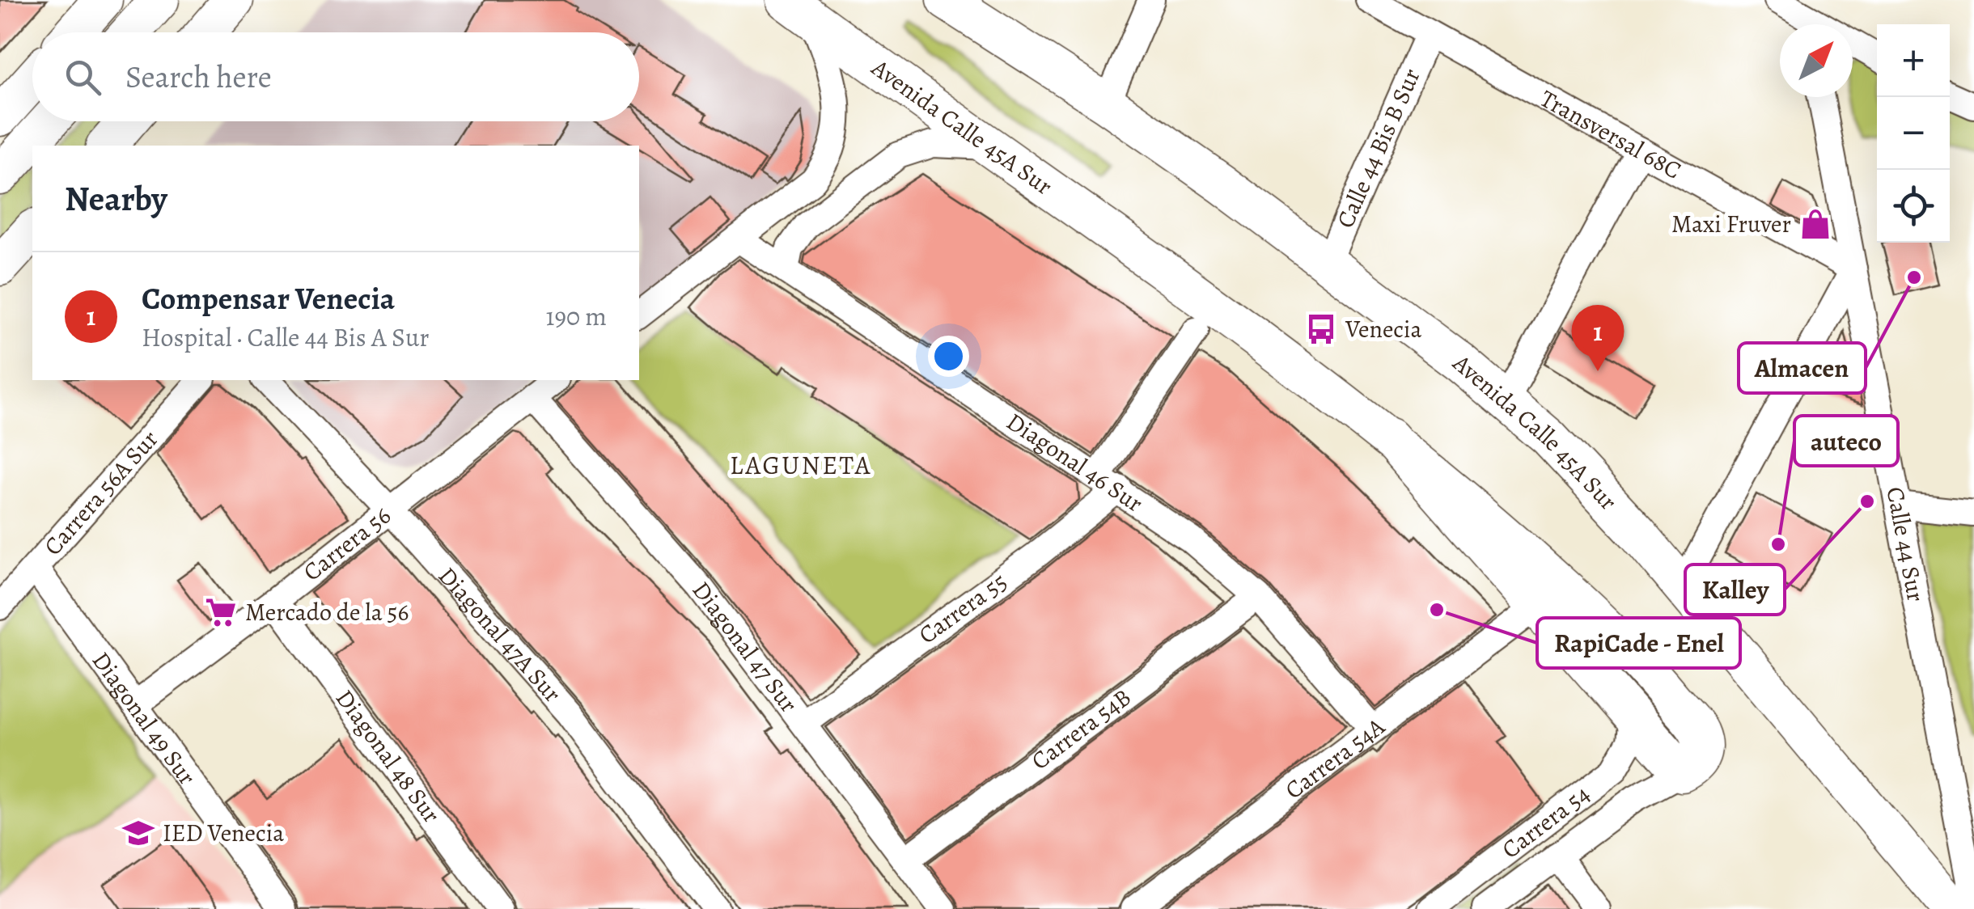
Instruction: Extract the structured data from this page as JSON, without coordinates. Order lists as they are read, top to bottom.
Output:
{
  "streets": {
    "highway": ["Avenida Calle 45A Sur"],
    "street": [
      "Transversal 68C",
      "Calle 44 Bis B Sur",
      "Diagonal 46 Sur",
      "Carrera 56A Sur",
      "Carrera 56",
      "Calle 44 Sur",
      "Carrera 55",
      "Diagonal 47A Sur",
      "Diagonal 47 Sur",
      "Diagonal 49 Sur",
      "Carrera 54B",
      "Diagonal 48 Sur",
      "Carrera 54A",
      "Carrera 54"
    ]
  },
  "crossings": [
    ["Avenida Calle 45A Sur", "Calle 44 Bis B Sur"],
    ["Avenida Calle 45A Sur", "Carrera 54"],
    ["Transversal 68C", "Calle 44 Bis B Sur"],
    ["Transversal 68C", "Calle 44 Sur"],
    ["Diagonal 46 Sur", "Carrera 55"],
    ["Diagonal 46 Sur", "Carrera 54B"],
    ["Diagonal 46 Sur", "Carrera 54A"],
    ["Carrera 56A Sur", "Diagonal 49 Sur"],
    ["Carrera 56", "Diagonal 47A Sur"],
    ["Carrera 56", "Diagonal 47 Sur"],
    ["Carrera 56", "Diagonal 49 Sur"],
    ["Carrera 56", "Diagonal 48 Sur"],
    ["Carrera 55", "Diagonal 47 Sur"],
    ["Diagonal 47 Sur", "Carrera 54B"]
  ],
  "districts": ["LAGUNETA"],
  "places": {
    "shop": ["Maxi Fruver"],
    "other": [
      "Almacen",
      "Kalley",
      "auteco",
      "RapiCade - Enel"
    ],
    "bus stop": ["Venecia"],
    "supermarket": ["Mercado de la 56"],
    "school or university": ["IED Venecia"]
  },
  "north": "top right",
  "page": {
    "map_buttons": ["+", "−"],
    "search": "Search here",
    "heading": "Nearby",
    "list": [
      {
        "mark": "1",
        "name": "Compensar Venecia",
        "note": "Hospital · Calle 44 Bis A Sur",
        "value": "190 m"
      }
    ],
    "pins": "1"
  }
}
